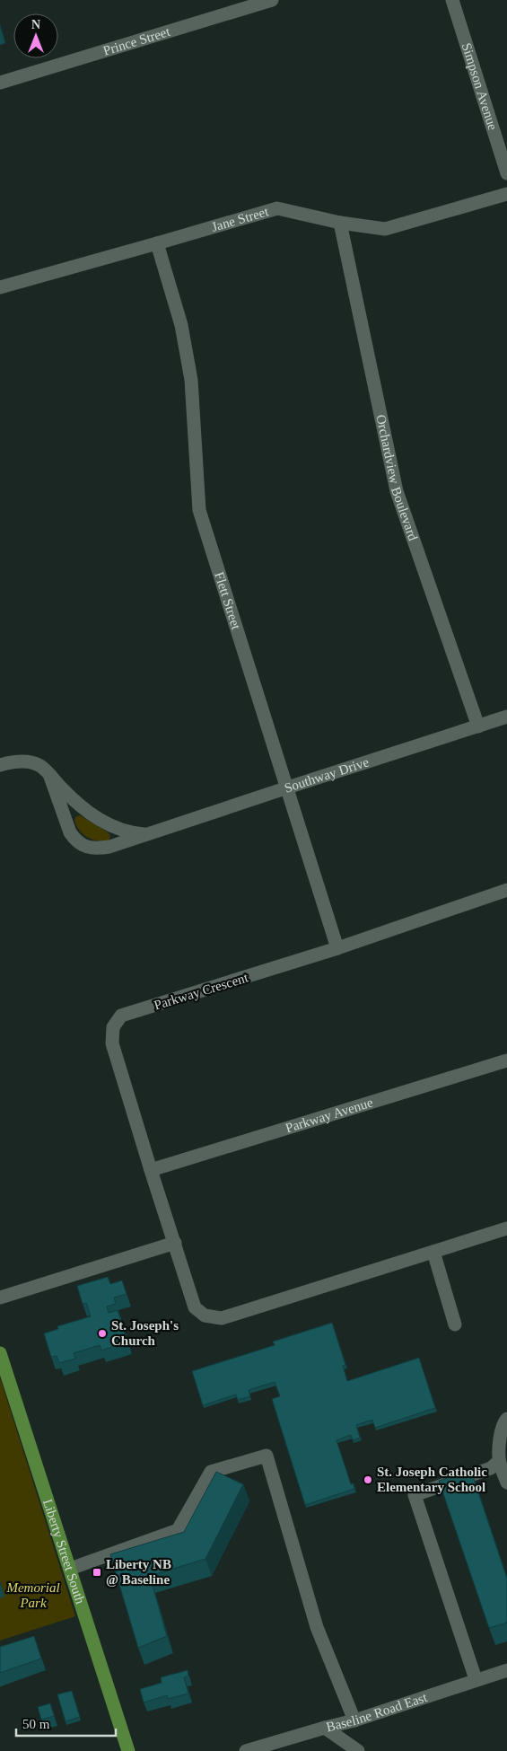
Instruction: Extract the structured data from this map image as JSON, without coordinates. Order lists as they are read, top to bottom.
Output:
{
  "streets": {
    "main road": ["Liberty Street South"],
    "street": [
      "Prince Street",
      "Simpson Avenue",
      "Jane Street",
      "Orchardview Boulevard",
      "Flett Street",
      "Southway Drive",
      "Parkway Crescent",
      "Parkway Avenue",
      "Baseline Road East"
    ]
  },
  "crossings": [
    ["Jane Street", "Orchardview Boulevard"],
    ["Jane Street", "Flett Street"],
    ["Orchardview Boulevard", "Southway Drive"],
    ["Flett Street", "Southway Drive"],
    ["Flett Street", "Parkway Crescent"],
    ["Parkway Crescent", "Parkway Avenue"]
  ],
  "parks": ["Memorial Park"],
  "places": {
    "other": ["St. Joseph's Church", "St. Joseph Catholic Elementary School"],
    "transit": ["Liberty NB @ Baseline"]
  },
  "scale_bar": "50 m",
  "north": "top"
}
